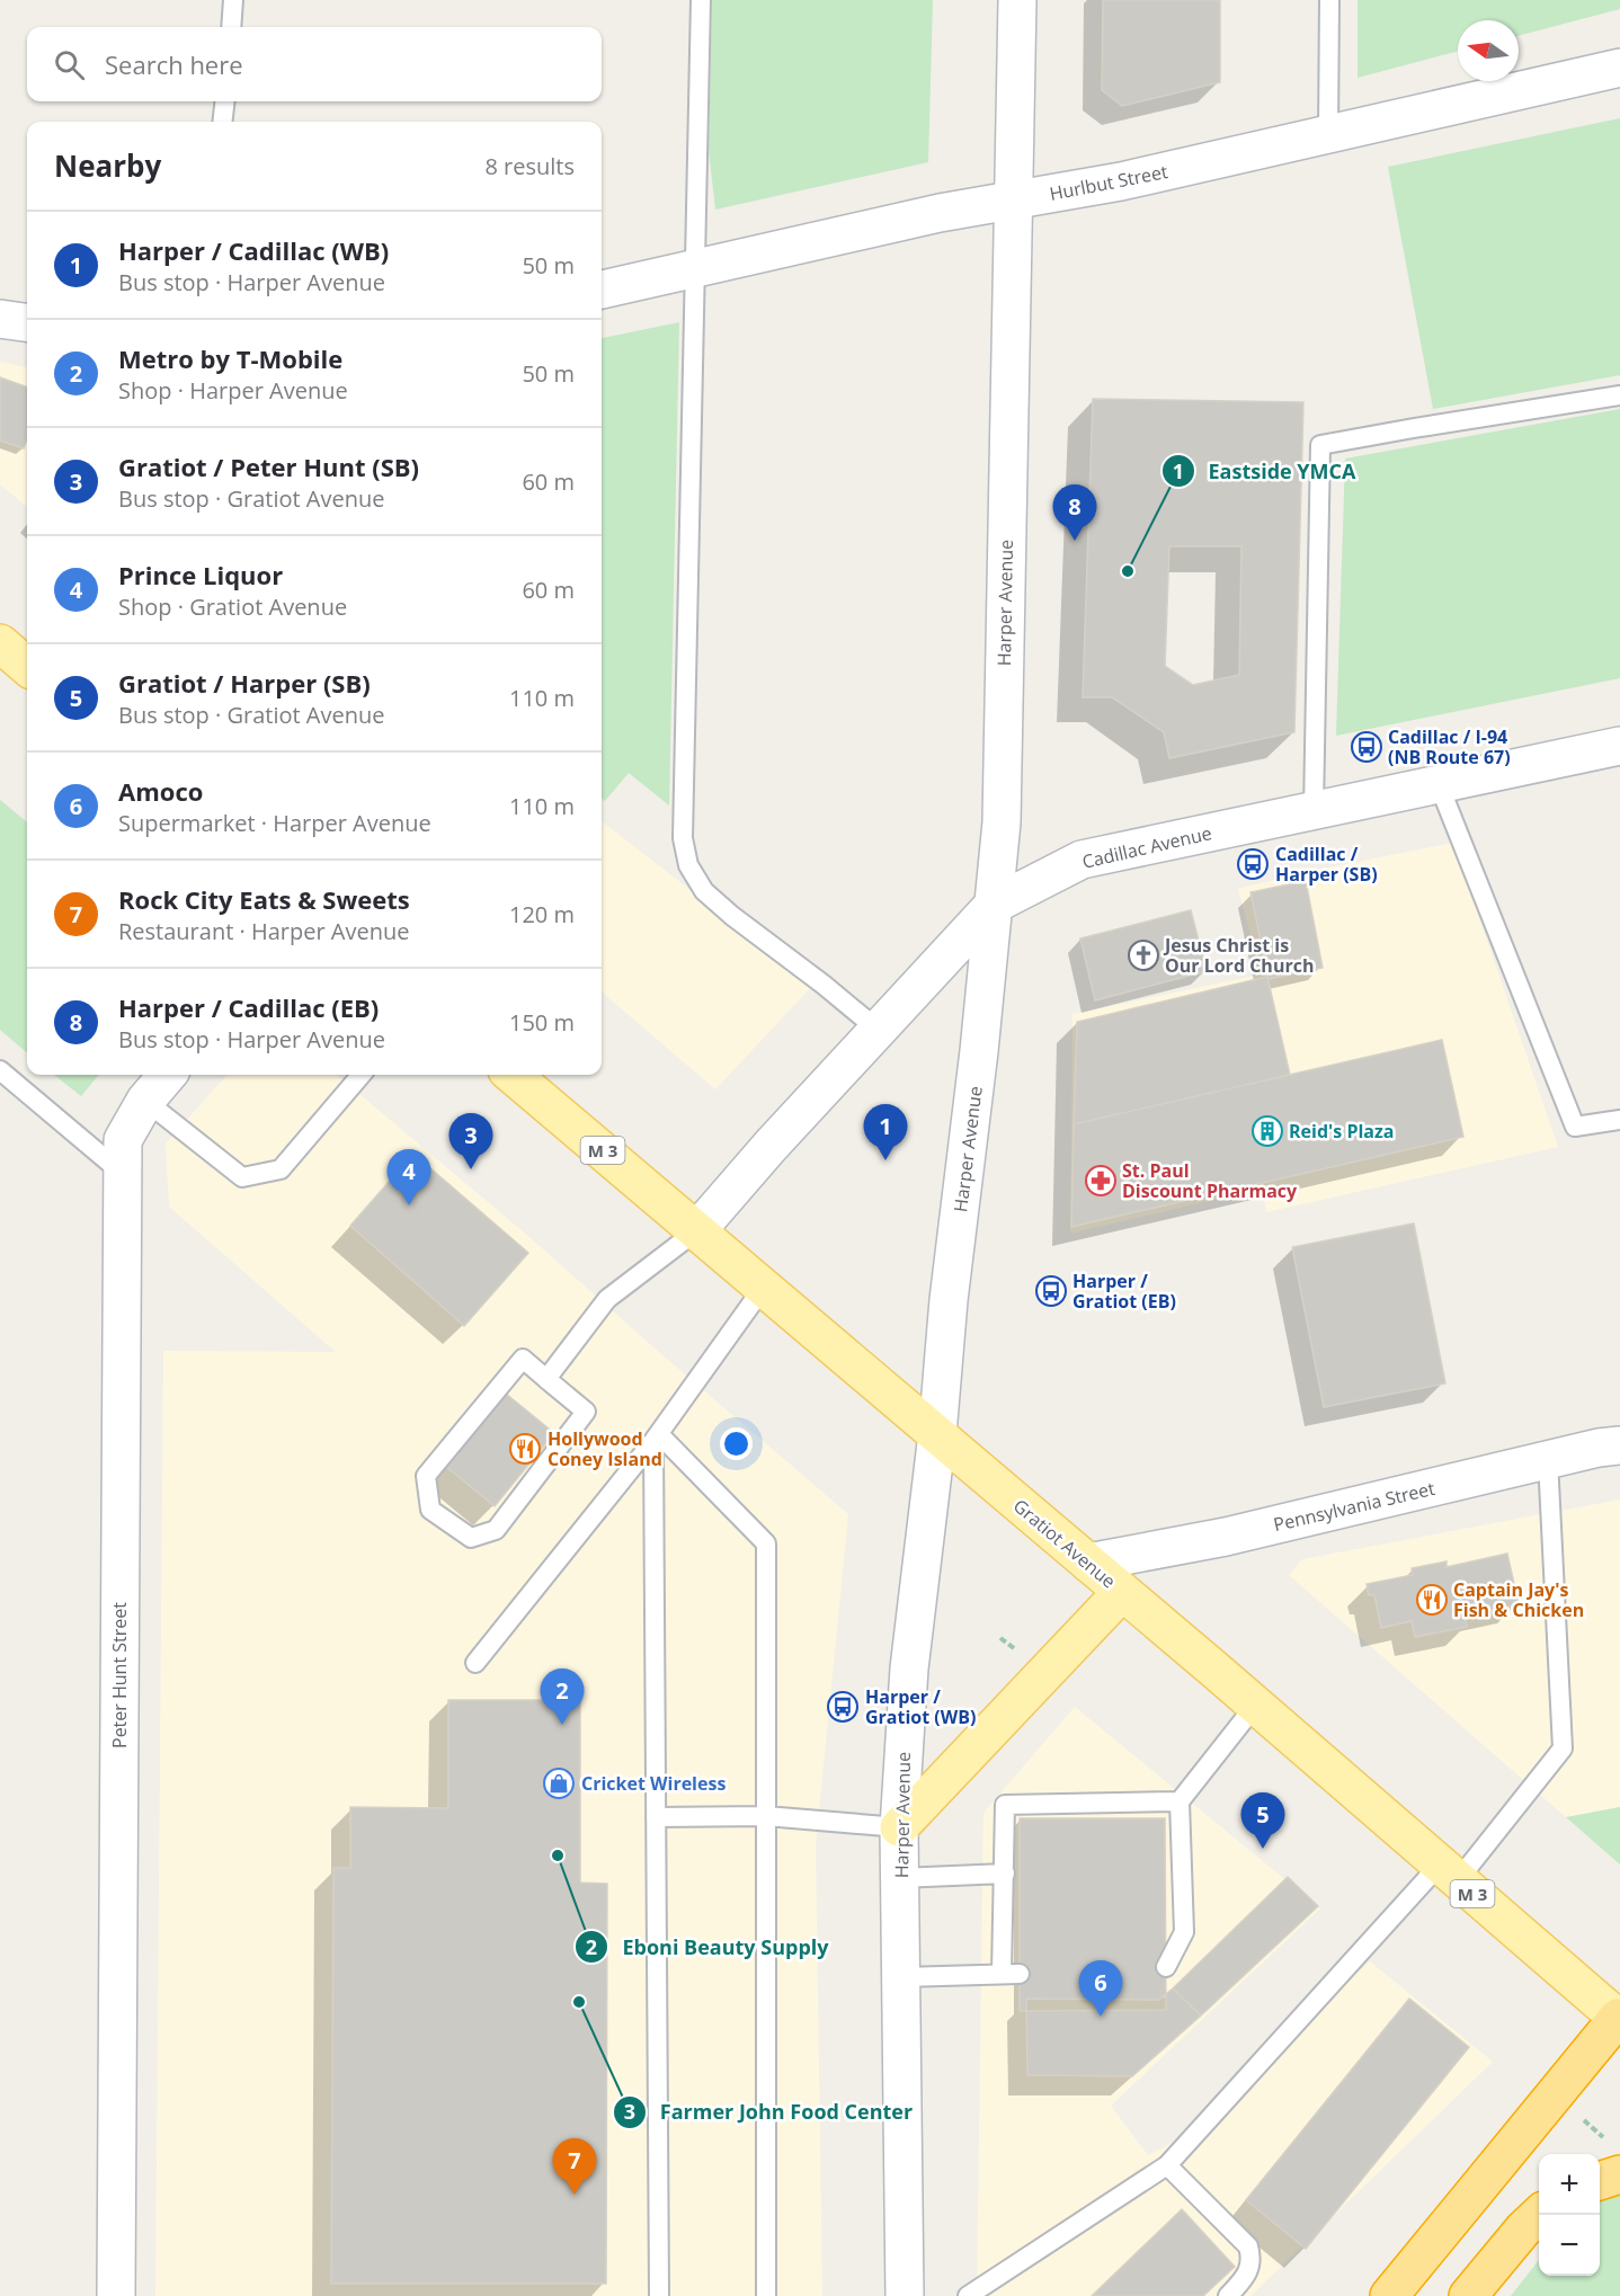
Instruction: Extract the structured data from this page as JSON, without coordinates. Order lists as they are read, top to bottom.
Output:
{
  "streets": {
    "main road": ["M 3", "Gratiot Avenue"],
    "street": [
      "Hurlbut Street",
      "Harper Avenue",
      "Cadillac Avenue",
      "Pennsylvania Street",
      "Peter Hunt Street"
    ]
  },
  "crossings": [
    ["Hurlbut Street", "Harper Avenue"],
    ["Harper Avenue", "Cadillac Avenue"],
    ["Harper Avenue", "Gratiot Avenue"],
    ["Cadillac Avenue", "Gratiot Avenue"],
    ["Pennsylvania Street", "Gratiot Avenue"]
  ],
  "places": {
    "other": ["Eastside YMCA", "Eboni Beauty Supply", "Farmer John Food Center"],
    "bus stop": [
      "Cadillac / I-94 (NB Route 67)",
      "Cadillac / Harper (SB)",
      "Harper / Gratiot (EB)",
      "Harper / Gratiot (WB)"
    ],
    "church": ["Jesus Christ is Our Lord Church"],
    "building": ["Reid's Plaza"],
    "pharmacy": ["St. Paul Discount Pharmacy"],
    "restaurant": ["Hollywood Coney Island", "Captain Jay's Fish & Chicken"],
    "shop": ["Cricket Wireless"]
  },
  "north": "left",
  "page": {
    "search": "Search here",
    "heading": ["Nearby", "8 results"],
    "list": [
      {
        "mark": "1",
        "name": "Harper / Cadillac (WB)",
        "note": "Bus stop · Harper Avenue",
        "value": "50 m"
      },
      {
        "mark": "2",
        "name": "Metro by T-Mobile",
        "note": "Shop · Harper Avenue",
        "value": "50 m"
      },
      {
        "mark": "3",
        "name": "Gratiot / Peter Hunt (SB)",
        "note": "Bus stop · Gratiot Avenue",
        "value": "60 m"
      },
      {
        "mark": "4",
        "name": "Prince Liquor",
        "note": "Shop · Gratiot Avenue",
        "value": "60 m"
      },
      {
        "mark": "5",
        "name": "Gratiot / Harper (SB)",
        "note": "Bus stop · Gratiot Avenue",
        "value": "110 m"
      },
      {
        "mark": "6",
        "name": "Amoco",
        "note": "Supermarket · Harper Avenue",
        "value": "110 m"
      },
      {
        "mark": "7",
        "name": "Rock City Eats & Sweets",
        "note": "Restaurant · Harper Avenue",
        "value": "120 m"
      },
      {
        "mark": "8",
        "name": "Harper / Cadillac (EB)",
        "note": "Bus stop · Harper Avenue",
        "value": "150 m"
      }
    ],
    "pins": [
      "8",
      "1",
      "3",
      "4",
      "2",
      "5",
      "6",
      "7"
    ],
    "map_buttons": ["+", "−"]
  }
}
